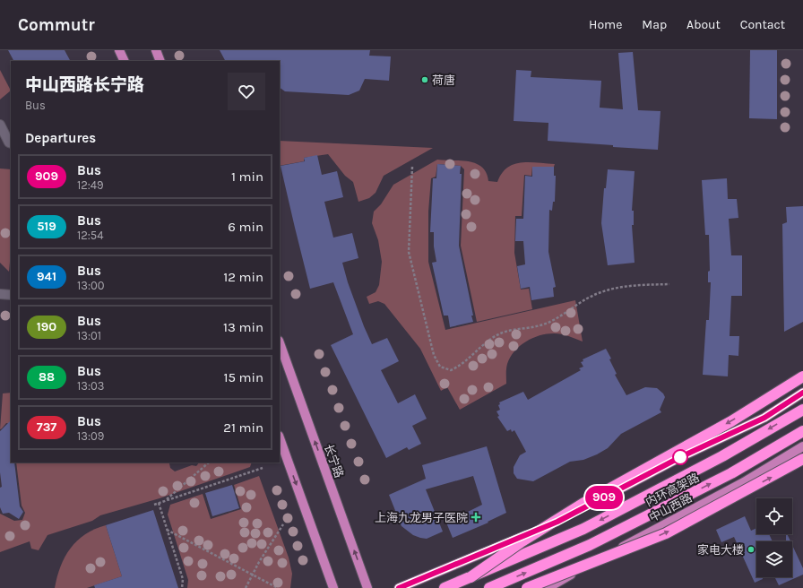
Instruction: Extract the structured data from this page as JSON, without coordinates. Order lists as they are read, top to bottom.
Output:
{
  "streets": {
    "highway": ["内环高架路"],
    "main road": ["长宁路", "中山西路"]
  },
  "places": {
    "other": ["荷唐", "家电大楼"],
    "health": ["上海九龙男子医院"]
  },
  "lines": ["bus line 909"],
  "page": {
    "header": "Commutr",
    "nav": [
      "Home",
      "Map",
      "About",
      "Contact"
    ],
    "on_map": "909",
    "heading": [
      ["中山西路长宁路", "Bus"],
      "Departures"
    ],
    "list": [
      {
        "mark": "909",
        "name": "Bus",
        "note": "12:49",
        "value": "1 min"
      },
      {
        "mark": "519",
        "name": "Bus",
        "note": "12:54",
        "value": "6 min"
      },
      {
        "mark": "941",
        "name": "Bus",
        "note": "13:00",
        "value": "12 min"
      },
      {
        "mark": "190",
        "name": "Bus",
        "note": "13:01",
        "value": "13 min"
      },
      {
        "mark": "88",
        "name": "Bus",
        "note": "13:03",
        "value": "15 min"
      },
      {
        "mark": "737",
        "name": "Bus",
        "note": "13:09",
        "value": "21 min"
      }
    ]
  }
}
